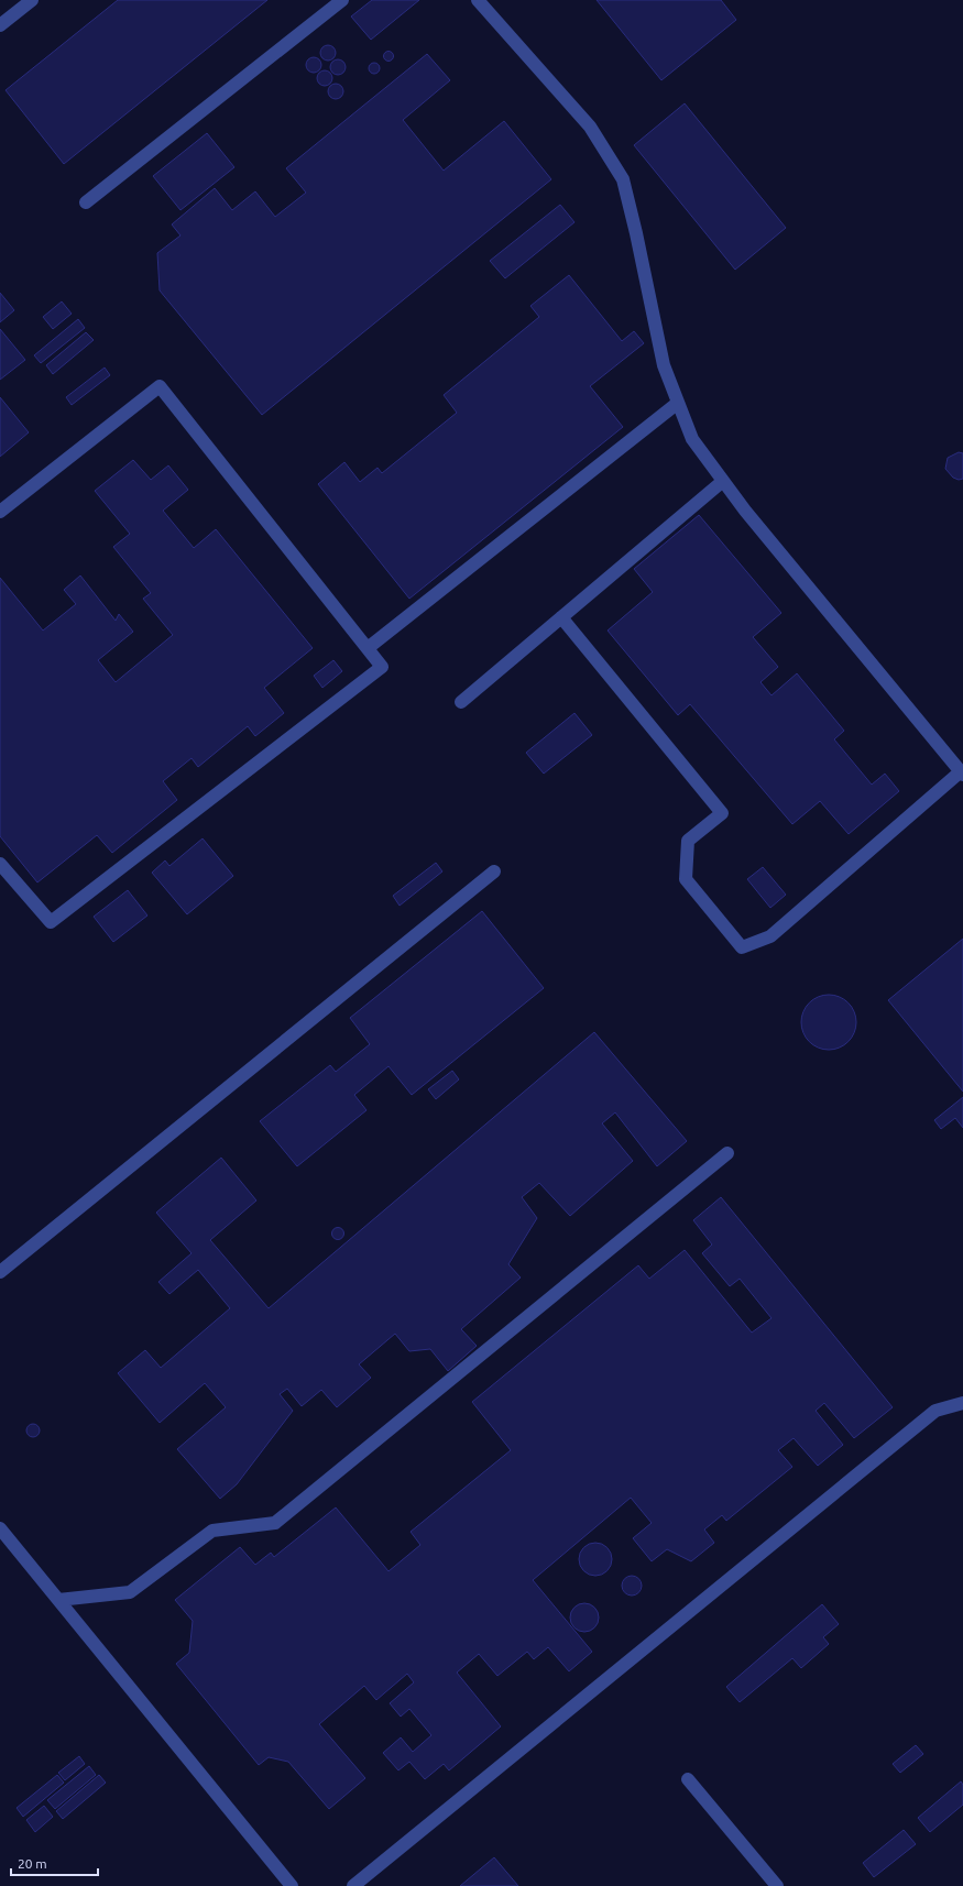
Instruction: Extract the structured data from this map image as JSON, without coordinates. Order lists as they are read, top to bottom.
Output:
{
  "scale_bar": "20 m"
}
